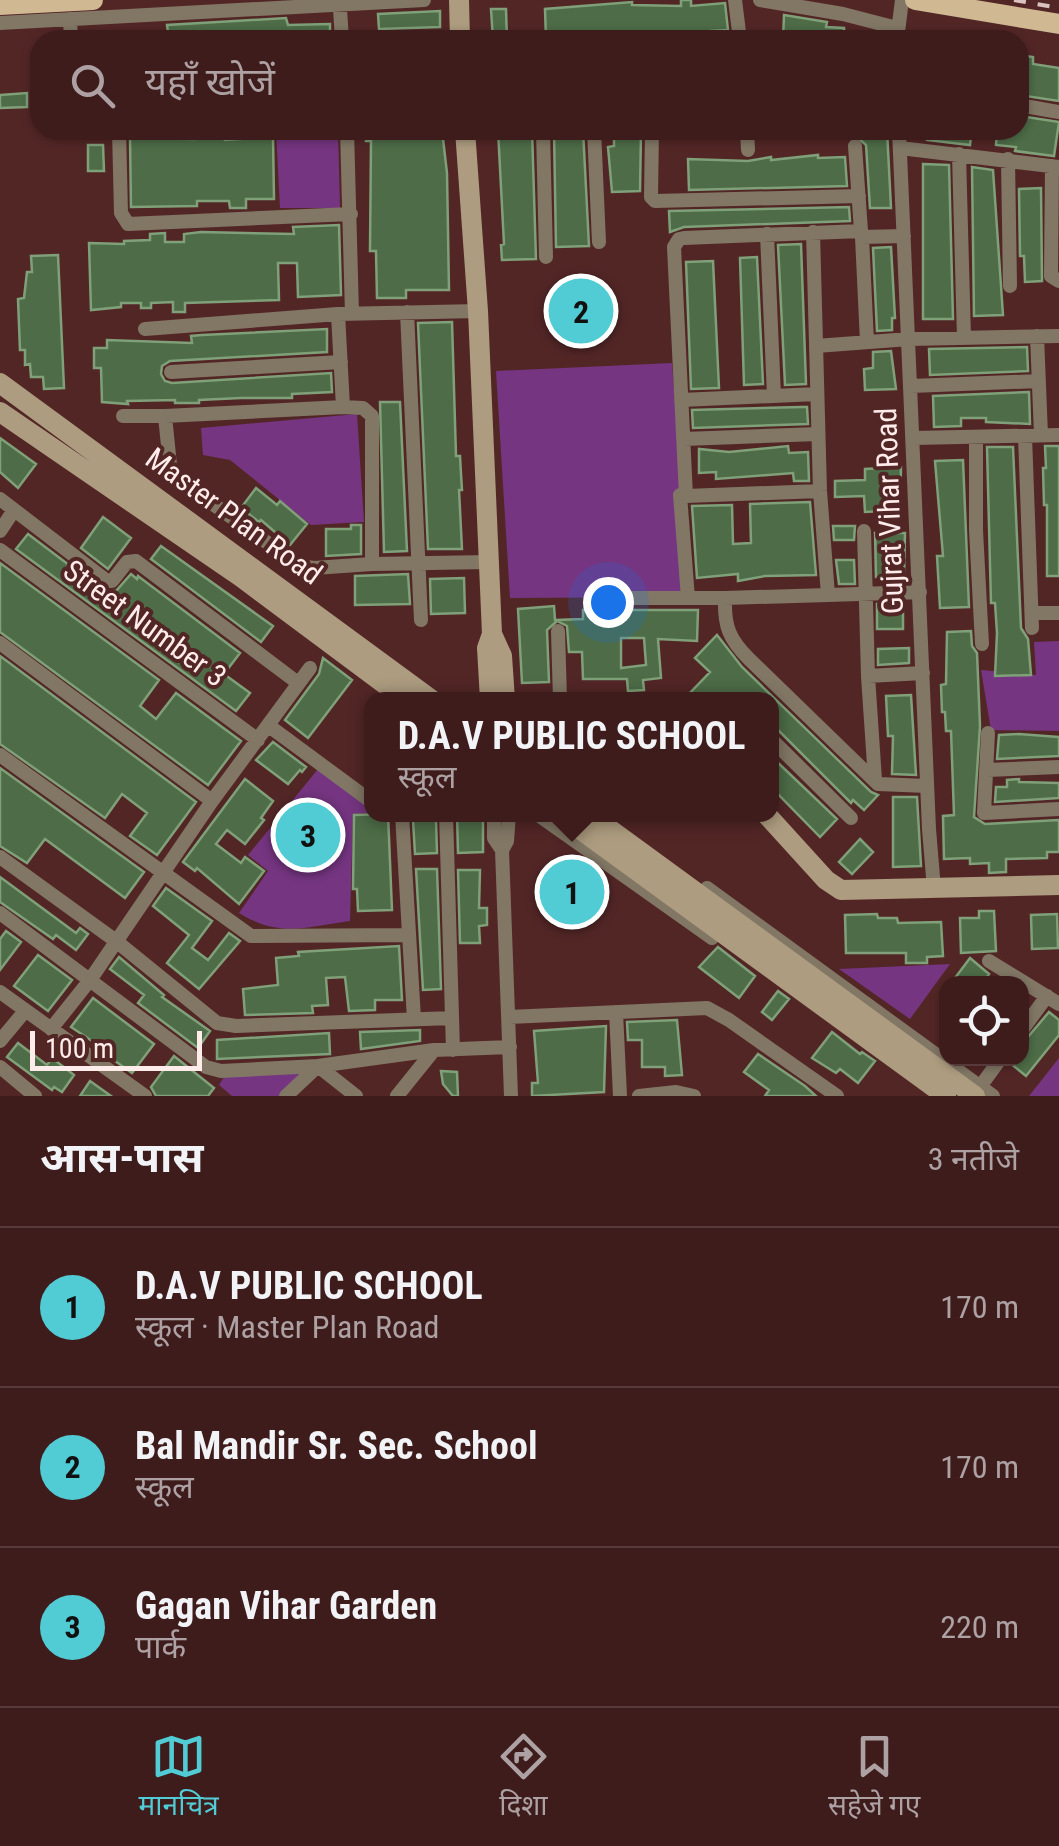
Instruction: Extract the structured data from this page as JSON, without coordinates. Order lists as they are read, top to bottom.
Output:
{
  "streets": {
    "main road": ["Master Plan Road"],
    "street": ["Gujrat Vihar Road", "Street Number 3"]
  },
  "scale_bar": "100 m",
  "page": {
    "search": "यहाँ खोजें",
    "pins": ["2", "3", "1"],
    "popup": ["D.A.V PUBLIC SCHOOL", "स्कूल"],
    "scale": "100 m",
    "heading": ["आस-पास", "3 नतीजे"],
    "list": [
      {
        "mark": "1",
        "name": "D.A.V PUBLIC SCHOOL",
        "note": "स्कूल · Master Plan Road",
        "value": "170 m"
      },
      {
        "mark": "2",
        "name": "Bal Mandir Sr. Sec. School",
        "note": "स्कूल",
        "value": "170 m"
      },
      {
        "mark": "3",
        "name": "Gagan Vihar Garden",
        "note": "पार्क",
        "value": "220 m"
      }
    ],
    "nav": ["मानचित्र", "दिशा", "सहेजे गए"]
  }
}
